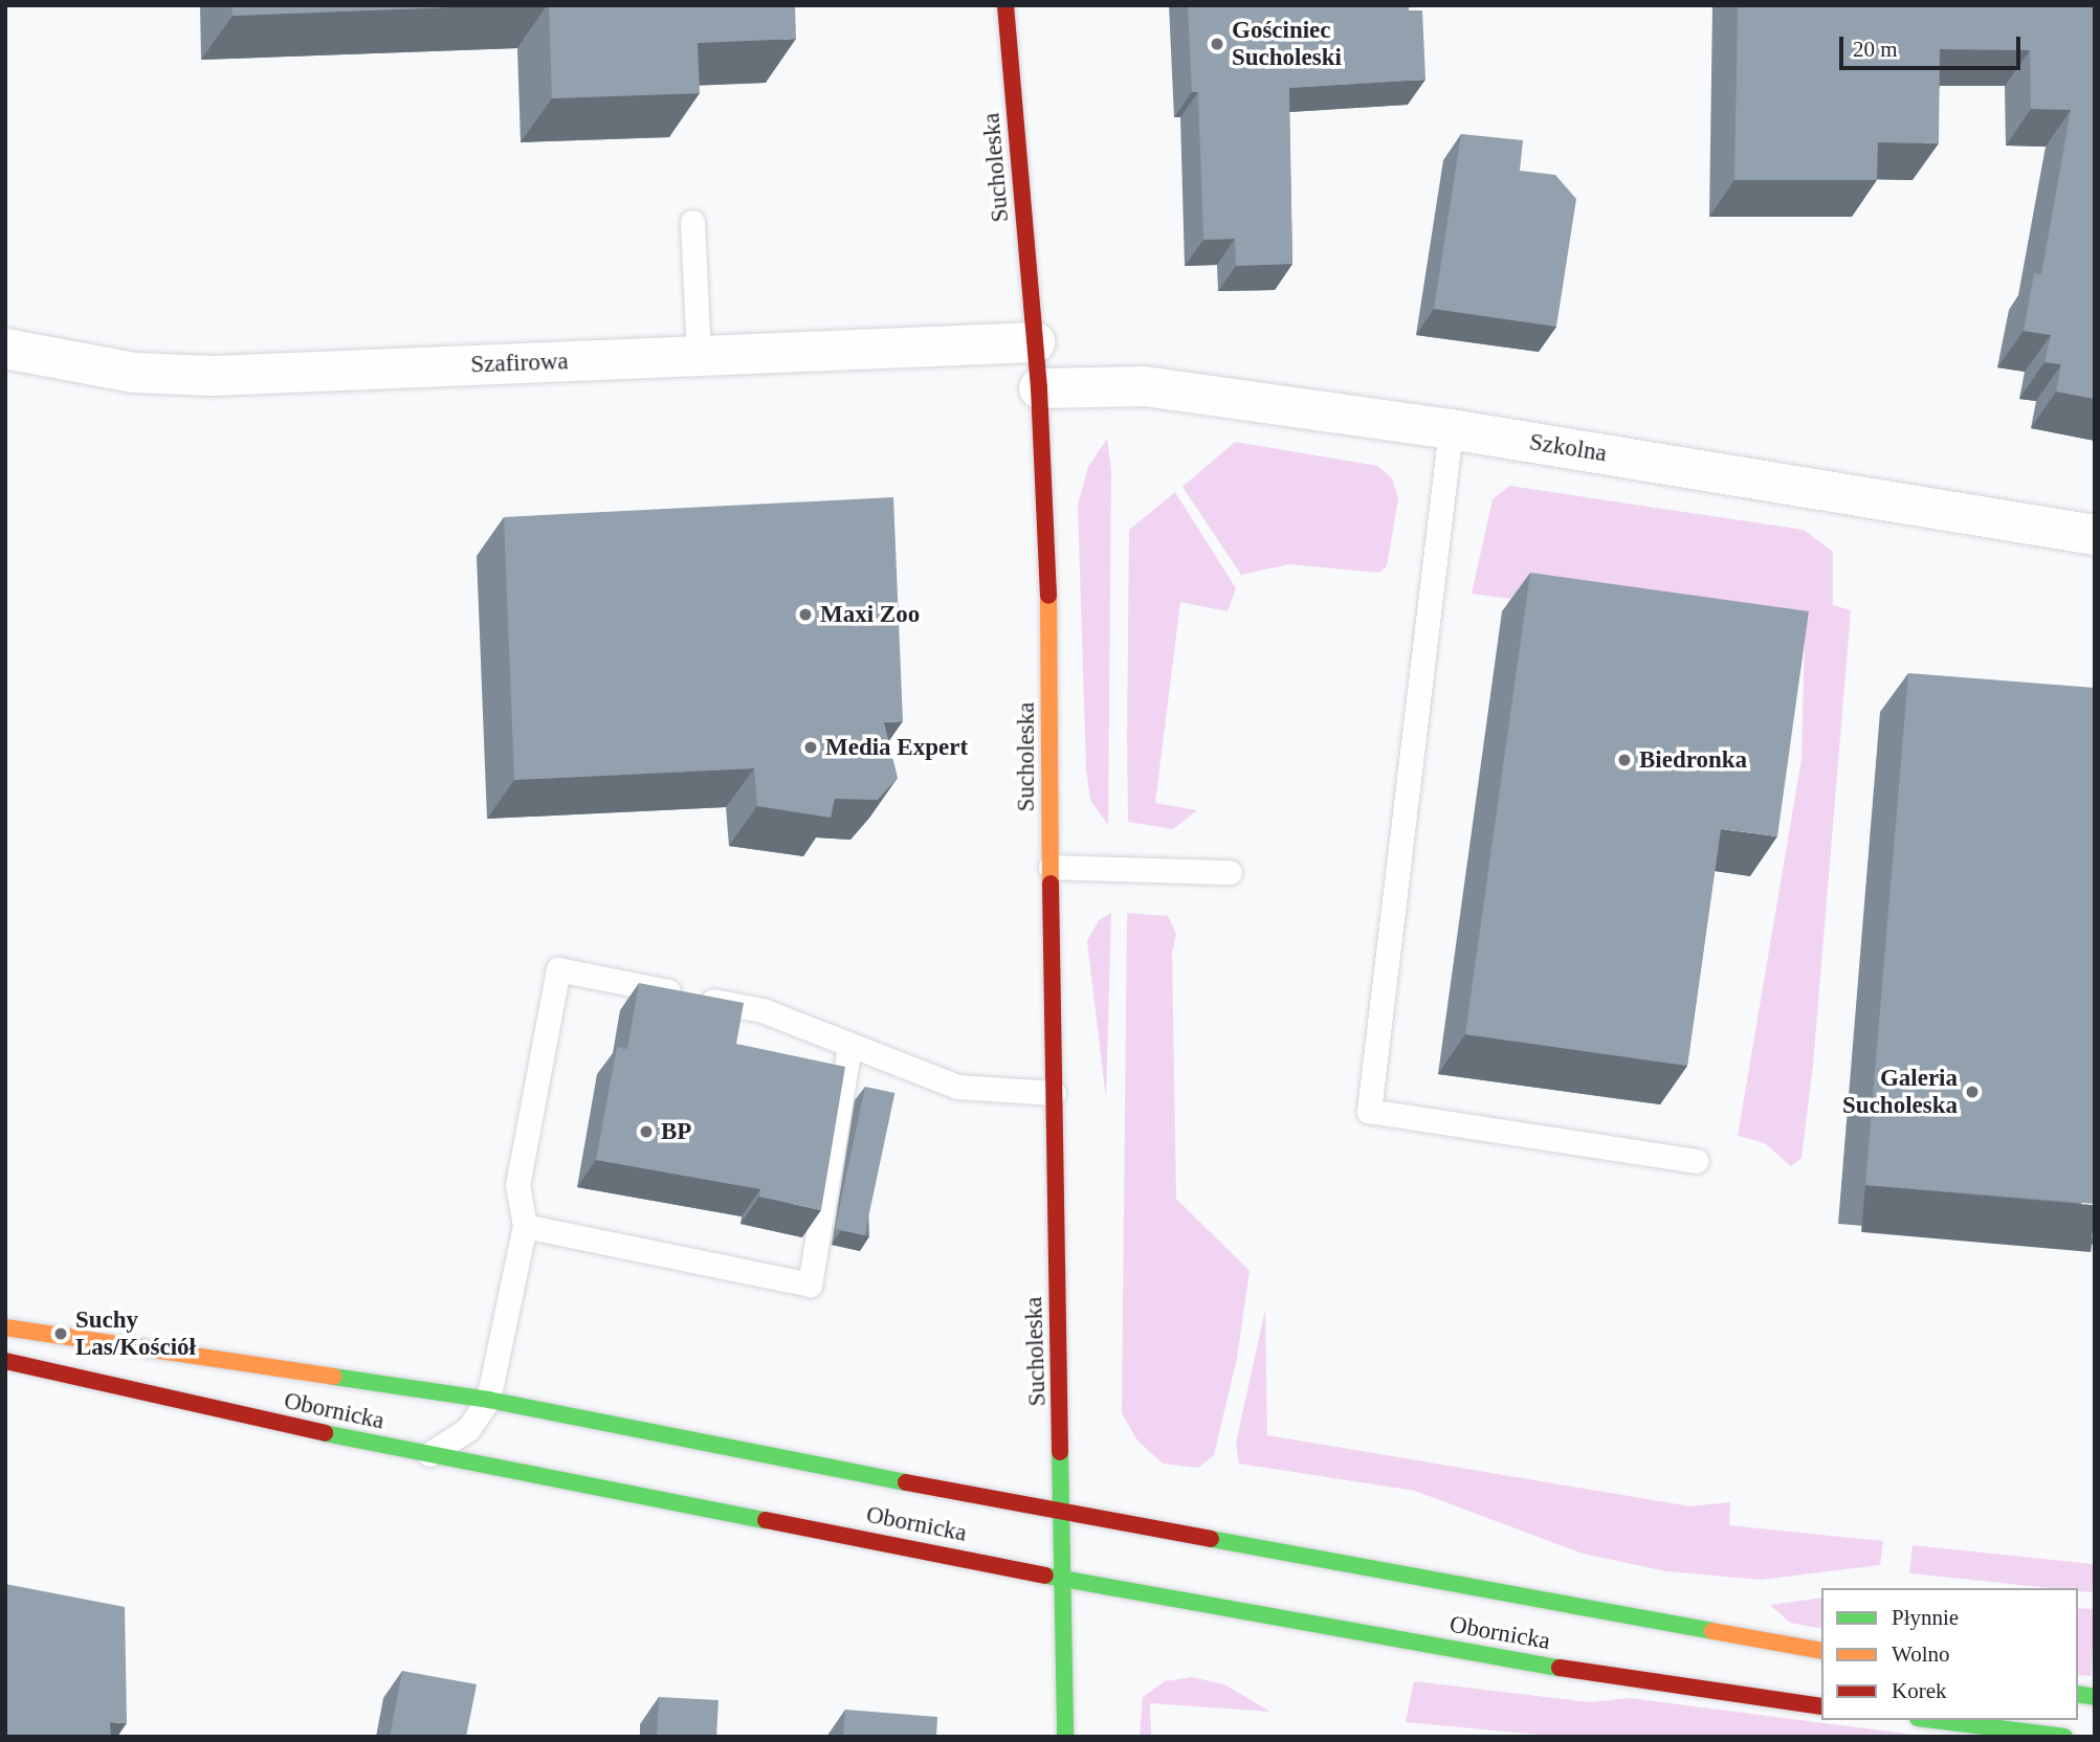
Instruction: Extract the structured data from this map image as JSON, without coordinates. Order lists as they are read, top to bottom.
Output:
{
  "streets": {
    "main road": ["Sucholeska", "Obornicka"],
    "street": ["Szafirowa", "Szkolna"]
  },
  "crossings": [
    ["Sucholeska", "Szafirowa"],
    ["Sucholeska", "Szkolna"],
    ["Sucholeska", "Obornicka"]
  ],
  "places": [
    "Gościniec Sucholeski",
    "Maxi Zoo",
    "Media Expert",
    "Biedronka",
    "Galeria Sucholeska",
    "BP",
    "Suchy Las/Kościół"
  ],
  "legend": ["Płynnie", "Wolno", "Korek"],
  "scale_bar": "20 m"
}
